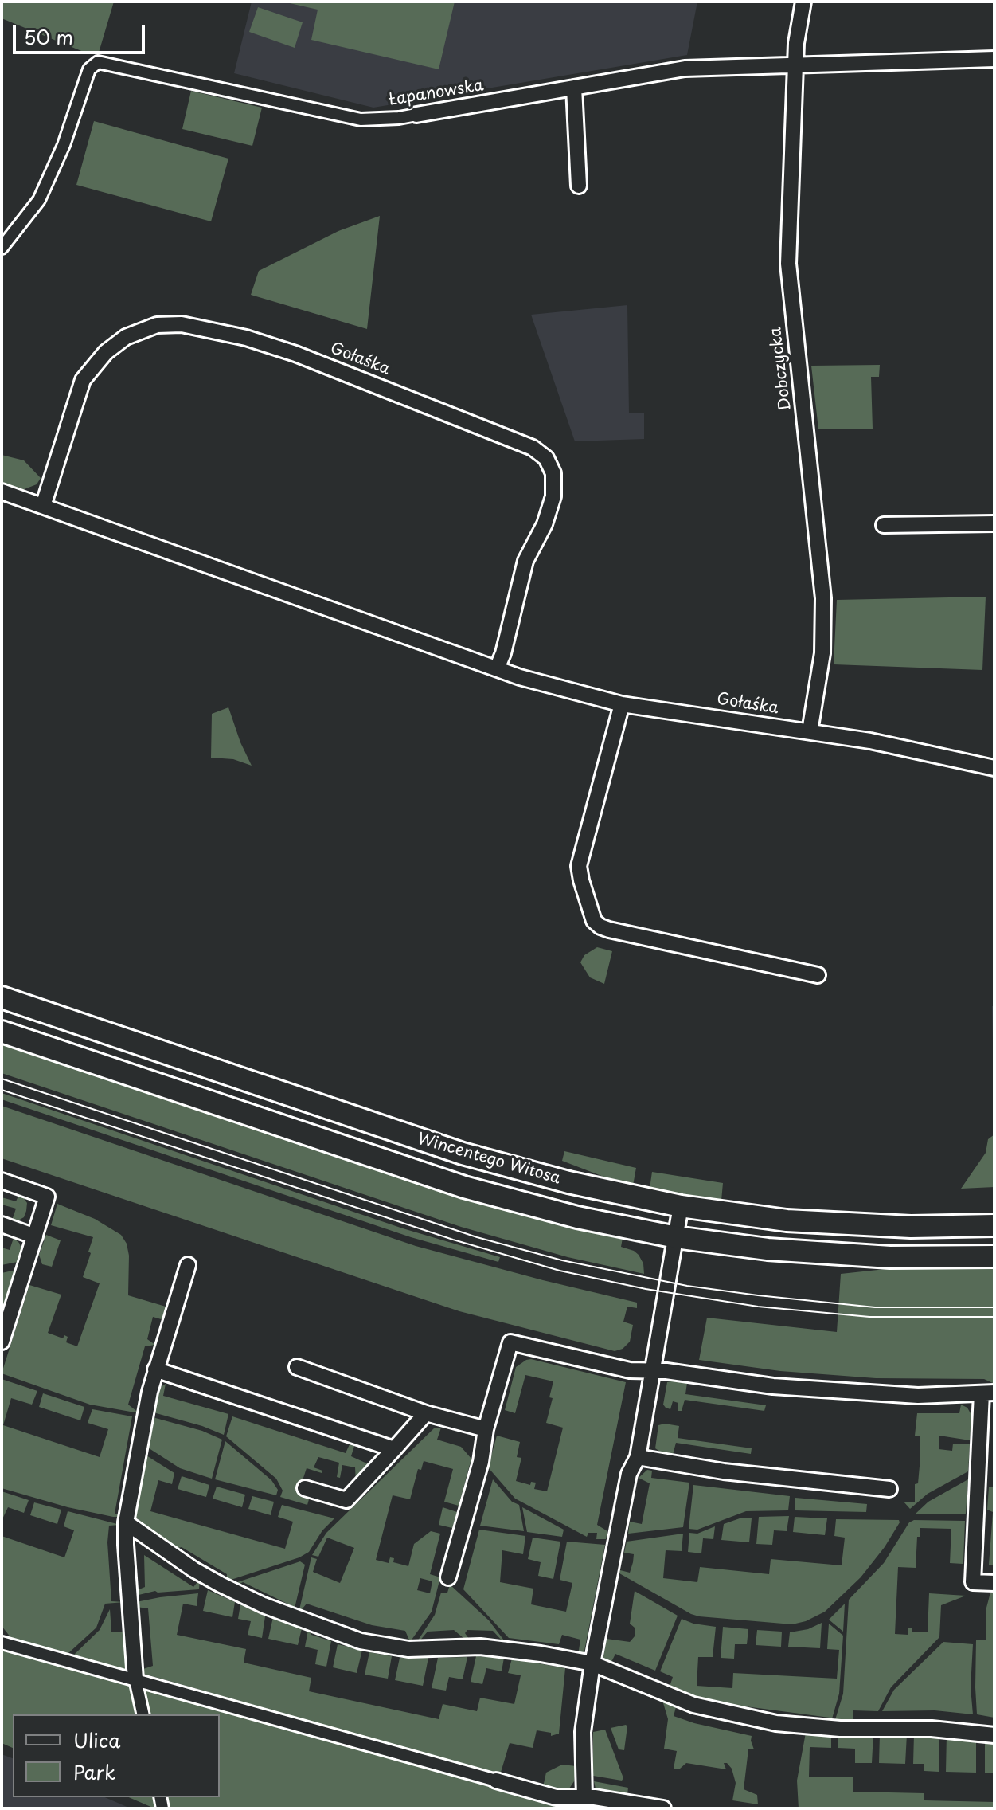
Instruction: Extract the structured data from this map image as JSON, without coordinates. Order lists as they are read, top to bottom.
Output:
{
  "streets": {
    "main road": ["Wincentego Witosa"],
    "street": ["Łapanowska", "Gołaśka", "Dobczycka"]
  },
  "crossings": [
    ["Łapanowska", "Dobczycka"],
    ["Gołaśka", "Dobczycka"]
  ],
  "legend": ["Ulica", "Park"],
  "scale_bar": "50 m"
}
